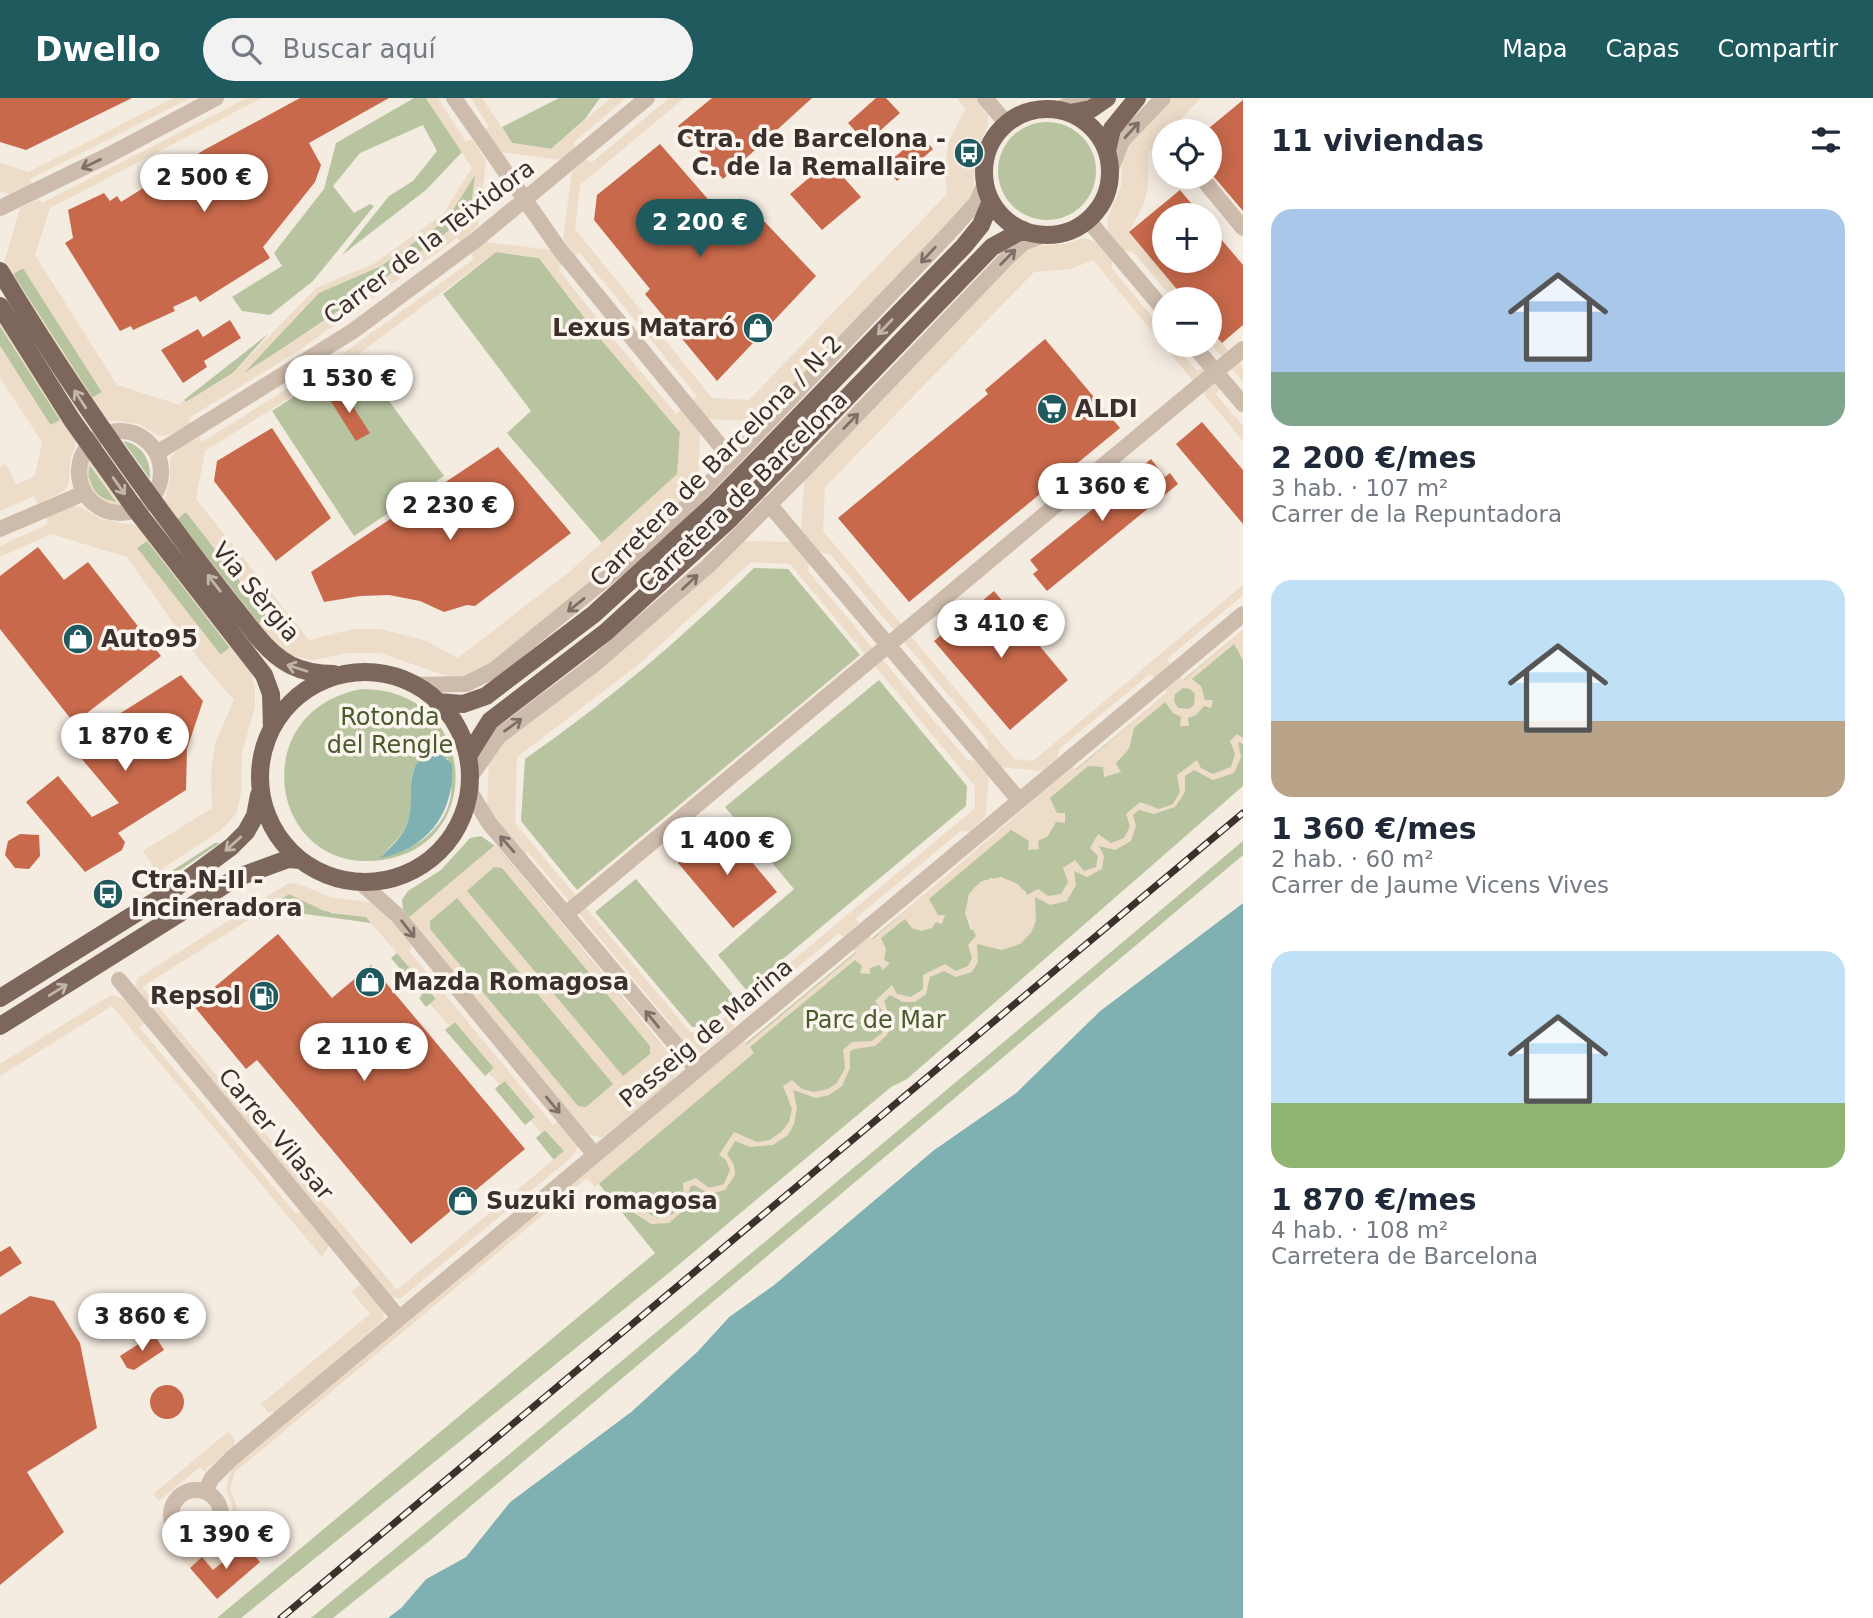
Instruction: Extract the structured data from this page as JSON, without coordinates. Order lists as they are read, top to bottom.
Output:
{
  "streets": {
    "main road": ["Carretera de Barcelona / N-2", "Via Sèrgia"],
    "street": [
      "Carrer de la Teixidora",
      "Carretera de Barcelona",
      "Passeig de Marina",
      "Carrer Vilasar"
    ]
  },
  "crossings": [
    ["Carretera de Barcelona / N-2", "Carretera de Barcelona"],
    ["Carretera de Barcelona / N-2", "Via Sèrgia"],
    ["Carretera de Barcelona", "Via Sèrgia"],
    ["Passeig de Marina", "Carrer Vilasar"]
  ],
  "parks": ["Rotonda del Rengle", "Parc de Mar"],
  "places": {
    "bus stop": ["Ctra. de Barcelona - C. de la Remallaire", "Ctra.N-II - Incineradora"],
    "shop": [
      "Lexus Mataró",
      "Auto95",
      "Mazda Romagosa",
      "Suzuki romagosa"
    ],
    "supermarket": ["ALDI"],
    "fuel station": ["Repsol"]
  },
  "page": {
    "header": "Dwello",
    "search": "Buscar aquí",
    "nav": ["Mapa", "Capas", "Compartir"],
    "heading": "11 viviendas",
    "map_buttons": ["+", "−"],
    "price": [
      "2 500 €",
      "2 200 €",
      "1 530 €",
      "1 360 €",
      "2 230 €",
      "3 410 €",
      "1 870 €",
      "1 400 €",
      "2 110 €",
      "3 860 €",
      "1 390 €"
    ],
    "list": [
      {
        "name": "2 200 €/mes",
        "note": "3 hab. · 107 m² · Carrer de la Repuntadora"
      },
      {
        "name": "1 360 €/mes",
        "note": "2 hab. · 60 m² · Carrer de Jaume Vicens Vives"
      },
      {
        "name": "1 870 €/mes",
        "note": "4 hab. · 108 m² · Carretera de Barcelona"
      }
    ]
  }
}
